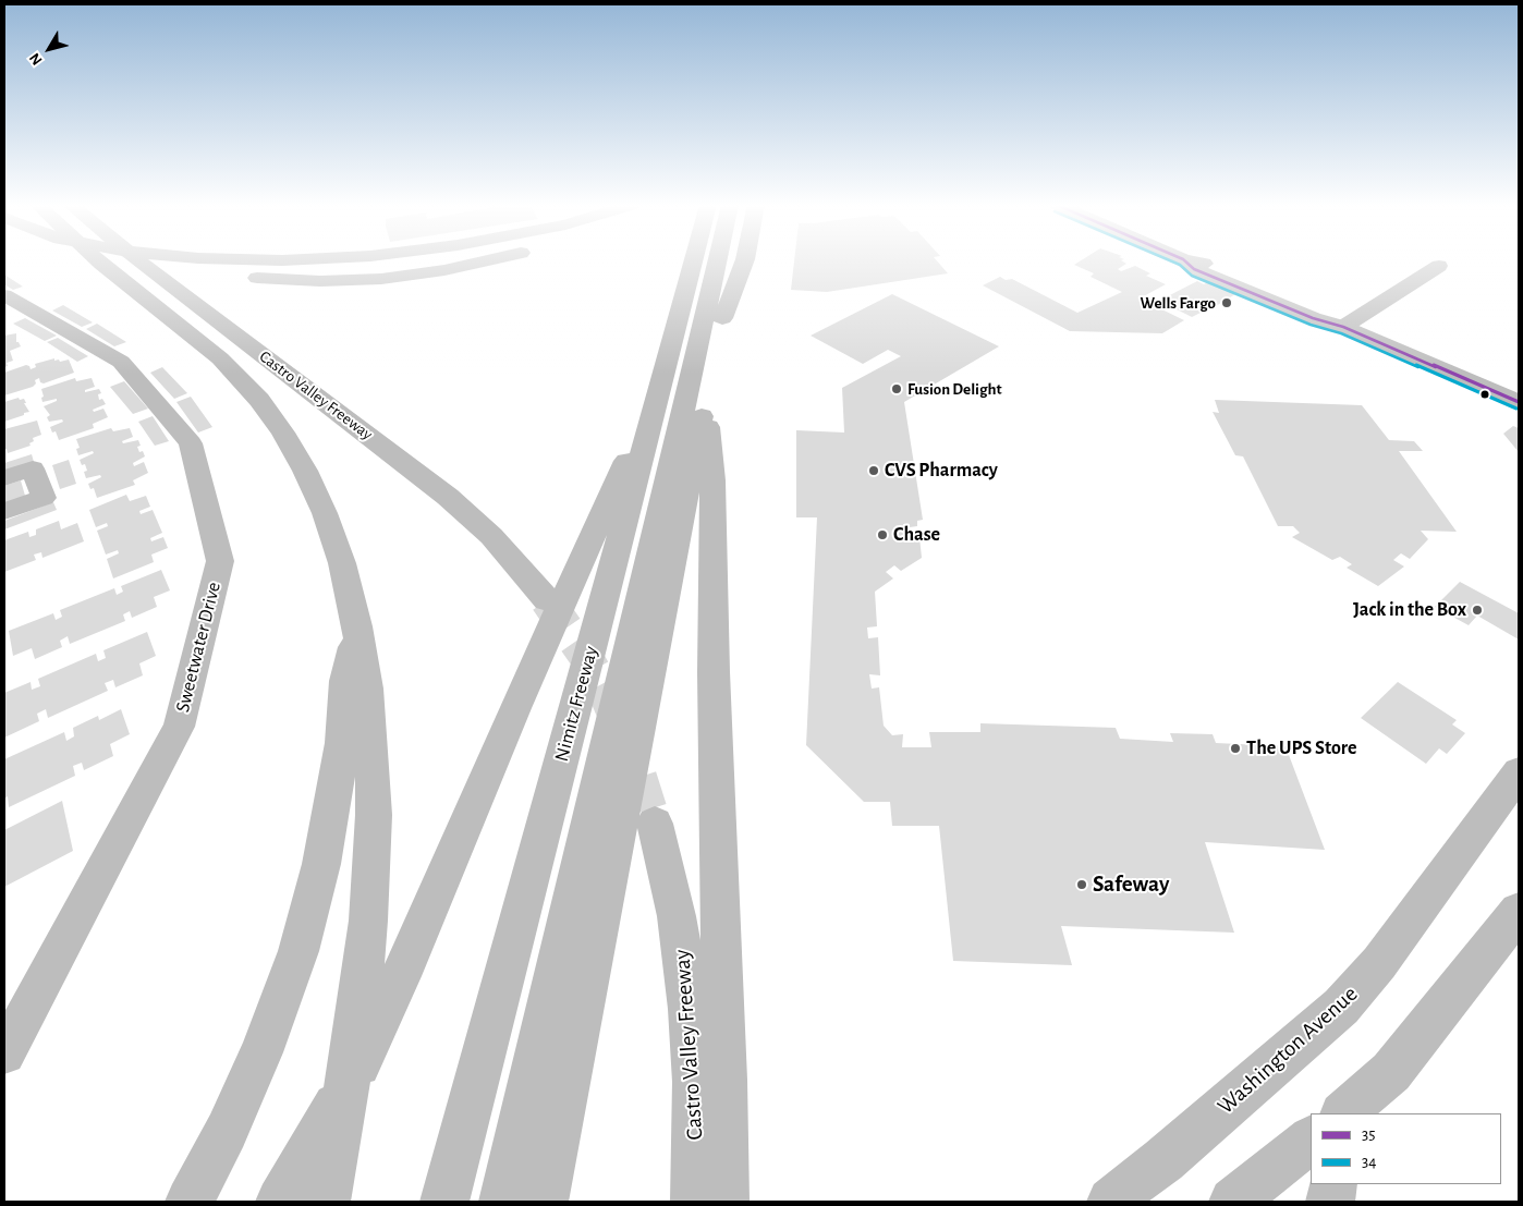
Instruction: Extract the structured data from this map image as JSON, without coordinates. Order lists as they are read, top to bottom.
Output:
{
  "streets": {
    "main road": ["Castro Valley Freeway", "Nimitz Freeway", "Washington Avenue"],
    "street": ["Sweetwater Drive"]
  },
  "places": [
    "Wells Fargo",
    "Fusion Delight",
    "CVS Pharmacy",
    "Chase",
    "Jack in the Box",
    "The UPS Store",
    "Safeway"
  ],
  "lines": ["transit line 35", "transit line 34"],
  "legend": ["35", "34"],
  "north": "bottom left"
}
